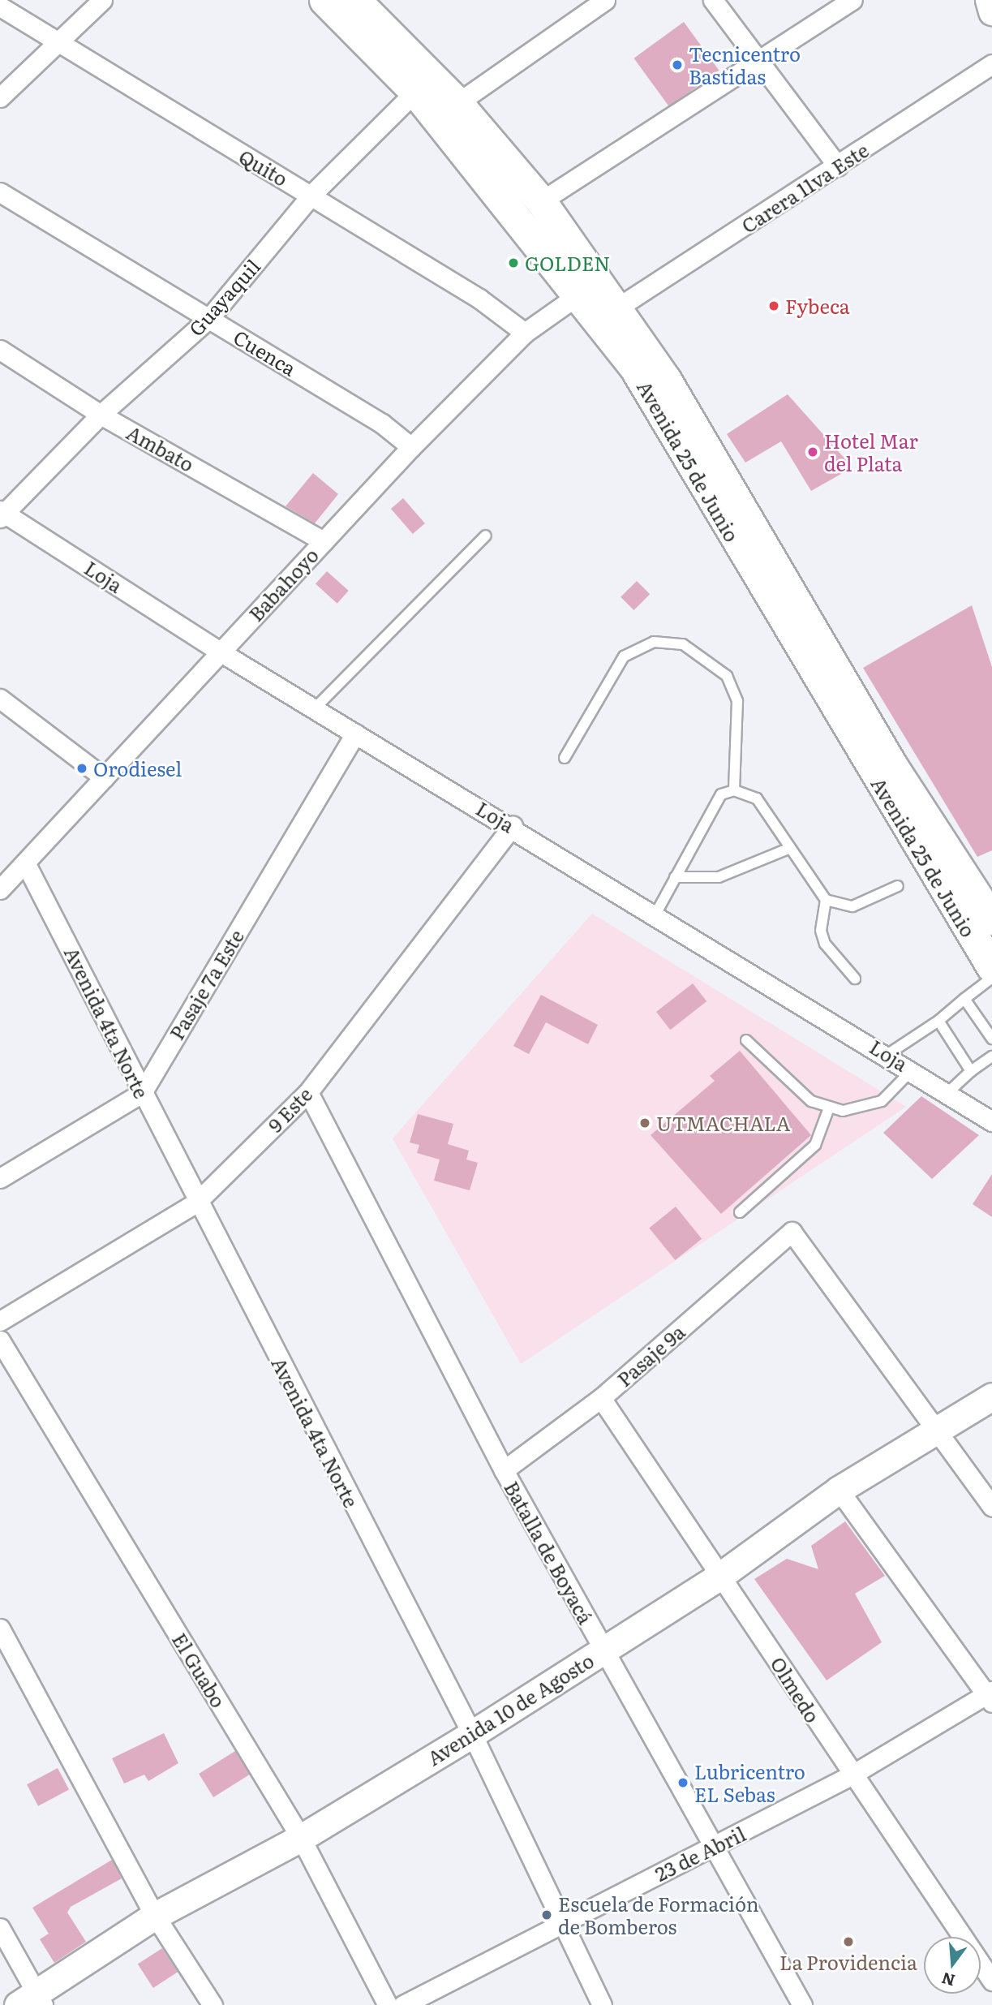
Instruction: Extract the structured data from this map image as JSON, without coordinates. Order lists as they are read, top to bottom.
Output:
{
  "streets": {
    "main road": ["Avenida 25 de Junio"],
    "street": [
      "Quito",
      "Carera 11va Este",
      "Guayaquil",
      "Cuenca",
      "Ambato",
      "Loja",
      "Babahoyo",
      "Pasaje 7a Este",
      "Avenida 4ta Norte",
      "9 Este",
      "Pasaje 9a",
      "Batalla de Boyacá",
      "El Guabo",
      "Olmedo",
      "Avenida 10 de Agosto",
      "23 de Abril"
    ]
  },
  "crossings": [
    ["Quito", "Guayaquil"],
    ["Quito", "Babahoyo"],
    ["Carera 11va Este", "Avenida 25 de Junio"],
    ["Guayaquil", "Cuenca"],
    ["Guayaquil", "Ambato"],
    ["Guayaquil", "Avenida 25 de Junio"],
    ["Guayaquil", "Loja"],
    ["Cuenca", "Babahoyo"],
    ["Ambato", "Babahoyo"],
    ["Avenida 25 de Junio", "Babahoyo"],
    ["Loja", "Babahoyo"],
    ["Loja", "Pasaje 7a Este"],
    ["Loja", "9 Este"],
    ["Babahoyo", "Avenida 4ta Norte"],
    ["Pasaje 7a Este", "Avenida 4ta Norte"],
    ["Avenida 4ta Norte", "9 Este"],
    ["Avenida 4ta Norte", "Avenida 10 de Agosto"],
    ["Avenida 4ta Norte", "23 de Abril"],
    ["9 Este", "Batalla de Boyacá"],
    ["Pasaje 9a", "Batalla de Boyacá"],
    ["Pasaje 9a", "Olmedo"],
    ["Pasaje 9a", "Avenida 10 de Agosto"],
    ["Batalla de Boyacá", "Avenida 10 de Agosto"],
    ["Batalla de Boyacá", "23 de Abril"],
    ["El Guabo", "Avenida 10 de Agosto"],
    ["Olmedo", "Avenida 10 de Agosto"],
    ["Olmedo", "23 de Abril"]
  ],
  "places": [
    "Tecnicentro Bastidas",
    "GOLDEN",
    "Fybeca",
    "Hotel Mar del Plata",
    "Orodiesel",
    "UTMACHALA",
    "Lubricentro EL Sebas",
    "Escuela de Formación de Bomberos",
    "La Providencia"
  ],
  "north": "bottom"
}
